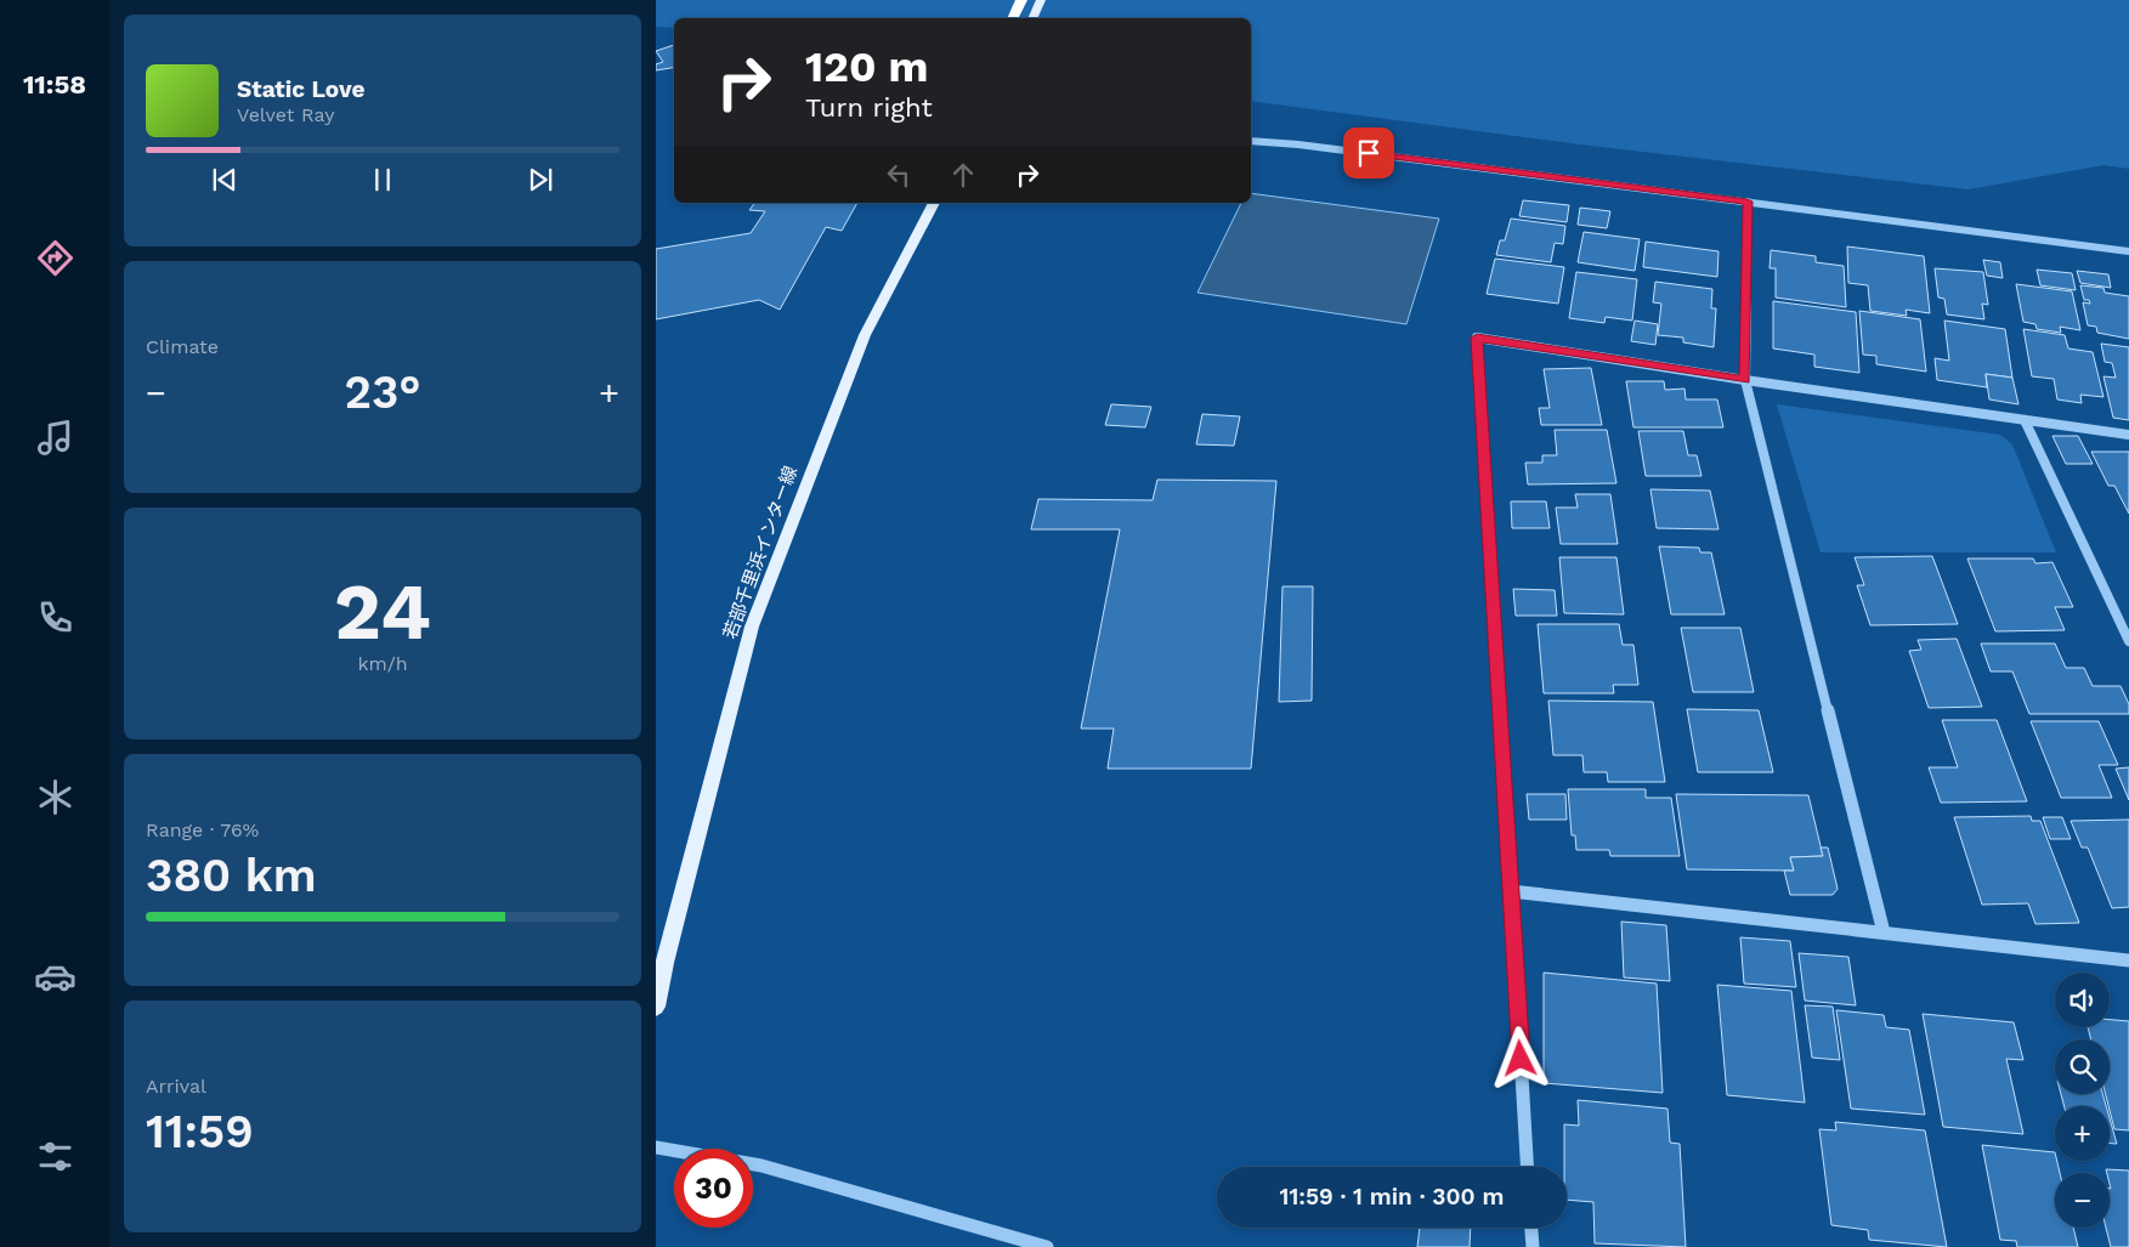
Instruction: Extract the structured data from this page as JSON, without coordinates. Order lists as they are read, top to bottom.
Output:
{
  "streets": {
    "main road": ["若部千里浜インター線"]
  },
  "page": {
    "tabs": "11:58",
    "turn": ["120 m", "Turn right"],
    "song": ["Static Love", "Velvet Ray"],
    "tile": [
      "Climate",
      ["24", "km/h"],
      ["Range · 76%", "380 km"],
      ["Arrival", "11:59"]
    ],
    "heat": ["−", "23°", "+"],
    "map_buttons": ["+", "−"],
    "limit": "30",
    "trip": "11:59 · 1 min · 300 m"
  }
}
